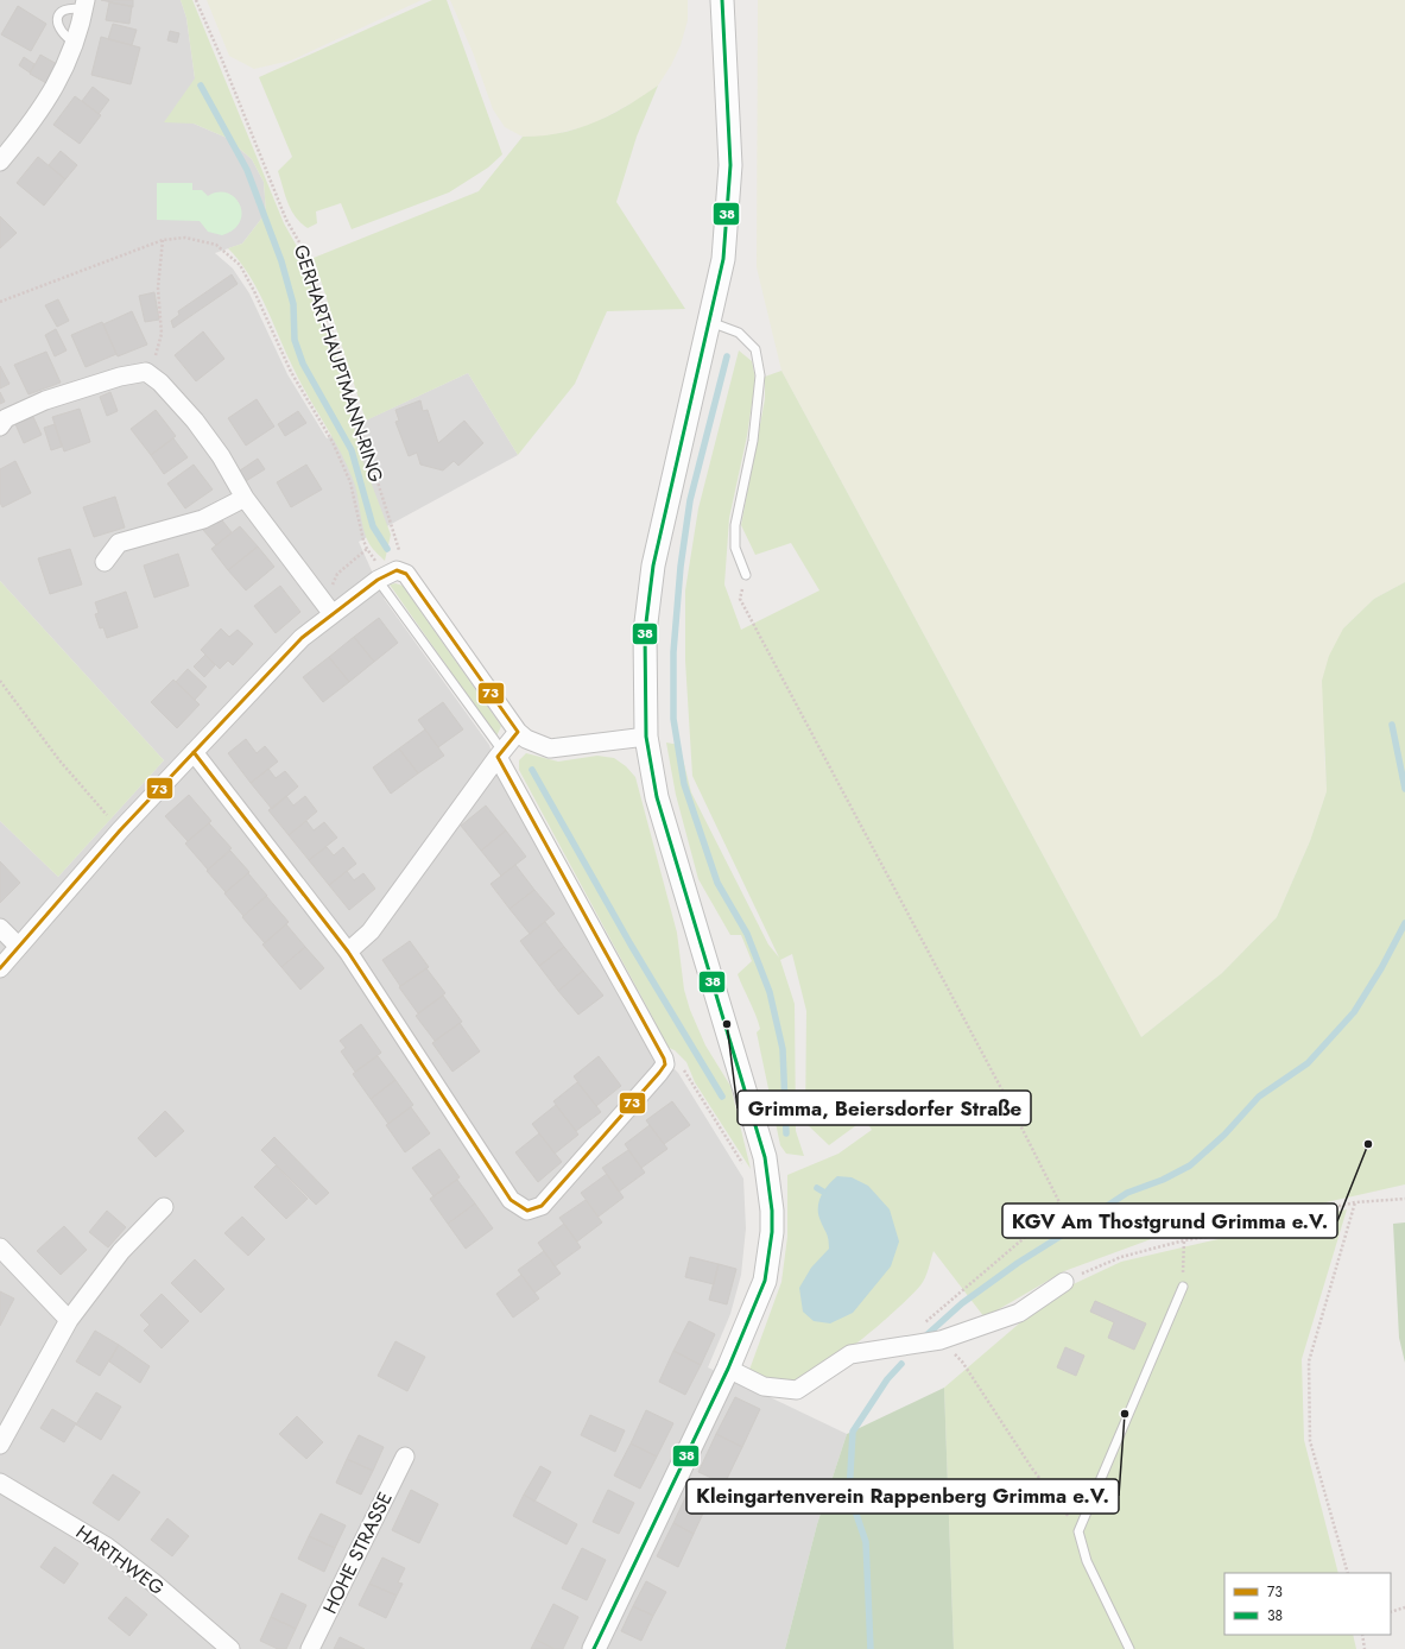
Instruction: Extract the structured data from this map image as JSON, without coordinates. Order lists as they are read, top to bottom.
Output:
{
  "streets": {
    "street": ["HOHE STRASSE", "HARTHWEG"],
    "path": ["GERHART-HAUPTMANN-RING"]
  },
  "places": ["Grimma, Beiersdorfer Straße", "KGV Am Thostgrund Grimma e.V.", "Kleingartenverein Rappenberg Grimma e.V."],
  "lines": ["transit line 38", "transit line 73"],
  "legend": ["73", "38"]
}
